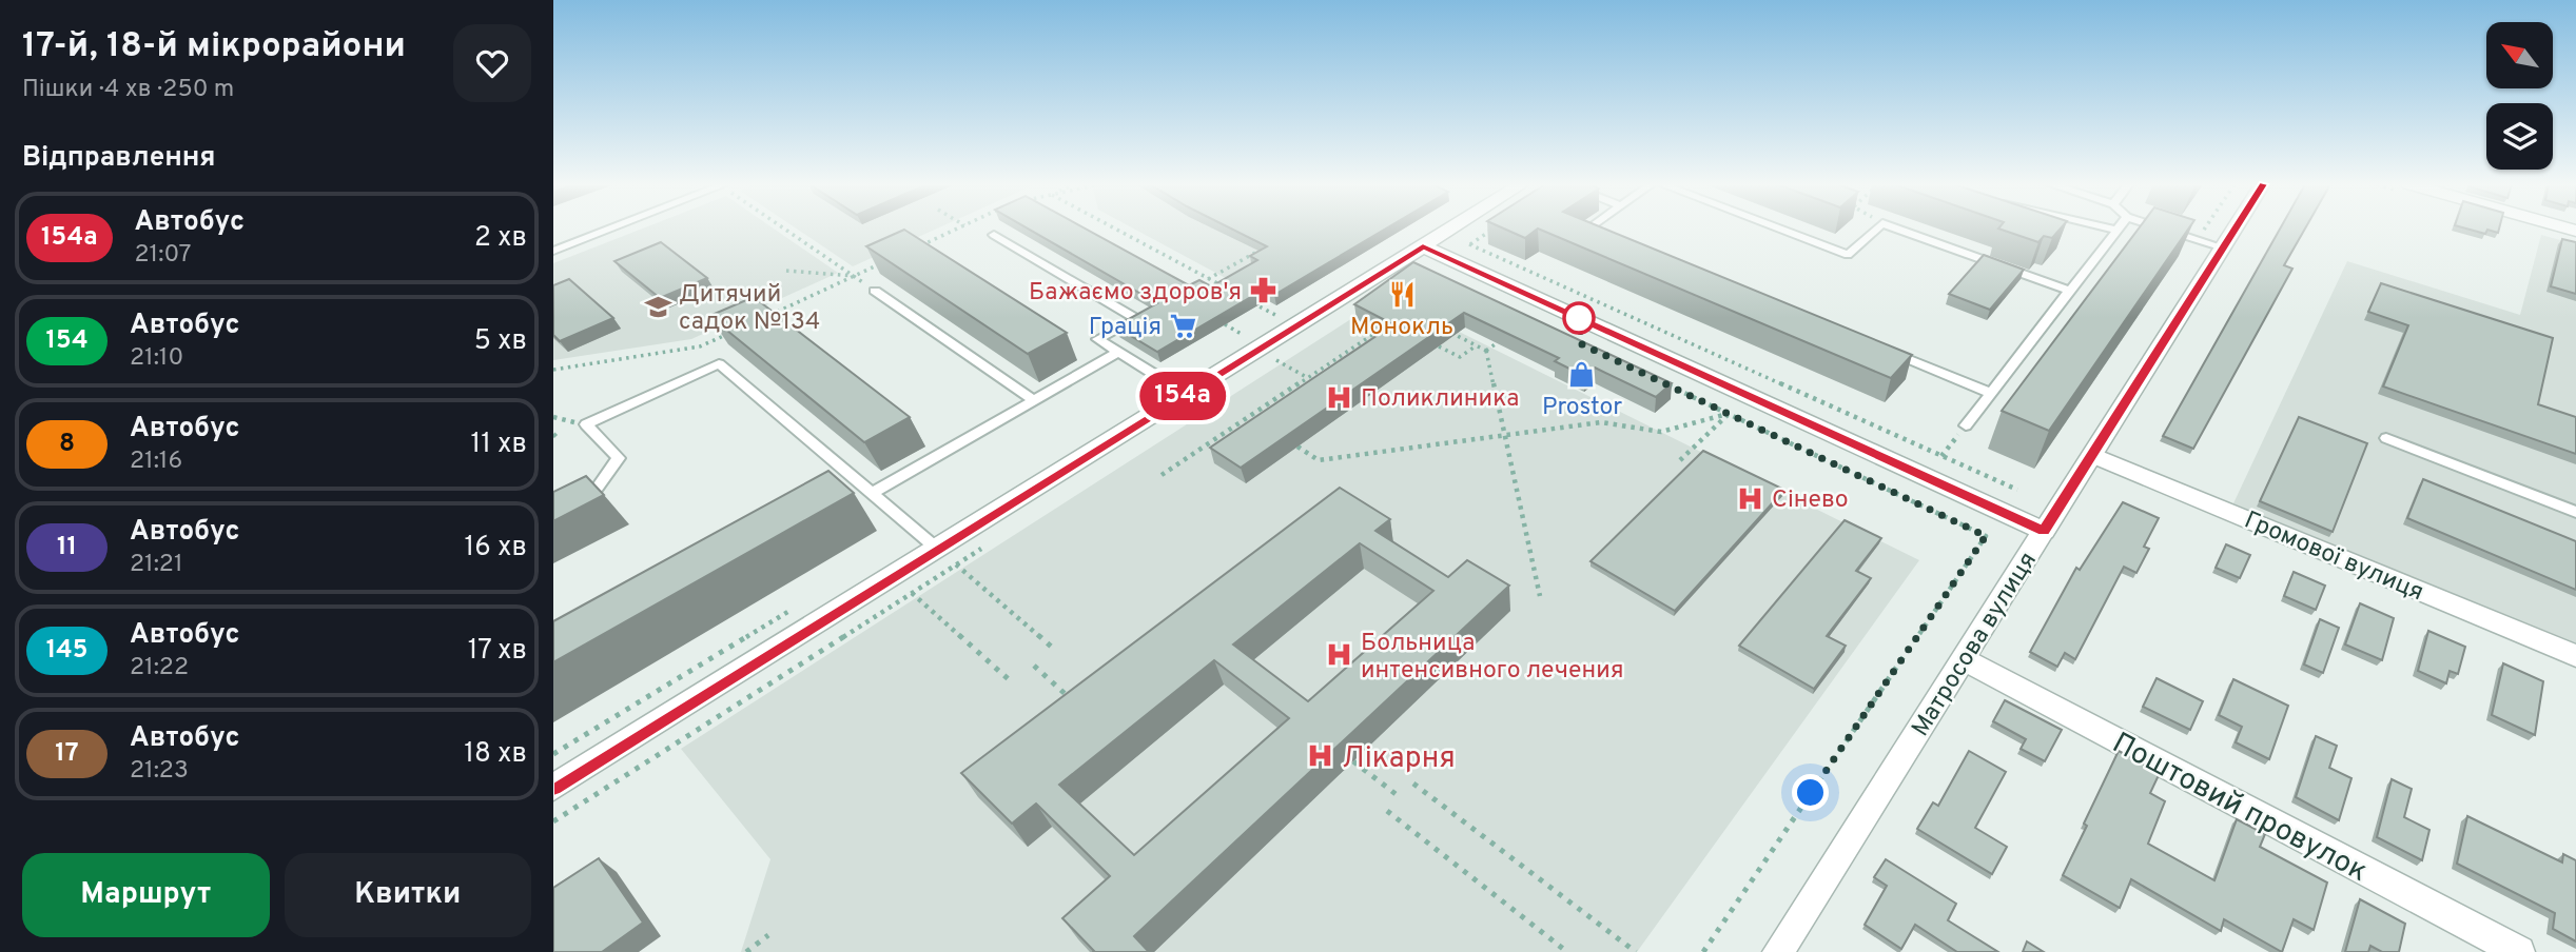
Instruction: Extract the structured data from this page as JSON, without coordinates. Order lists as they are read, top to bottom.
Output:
{
  "streets": {
    "street": ["Громової вулиця", "Матросова вулиця", "Поштовий провулок"]
  },
  "crossings": [
    ["Громової вулиця", "Матросова вулиця"],
    ["Матросова вулиця", "Поштовий провулок"]
  ],
  "places": {
    "pharmacy": ["Бажаємо здоров'я"],
    "restaurant": ["Монокль"],
    "school or university": ["Дитячий садок №134"],
    "supermarket": ["Грація"],
    "shop": ["Prostor"],
    "hospital": [
      "Поликлиника",
      "Сінево",
      "Больница интенсивного лечения",
      "Лікарня"
    ]
  },
  "lines": ["bus line 154а"],
  "north": "top left",
  "page": {
    "heading": [
      ["17-й, 18-й мікрорайони", "Пішки · 4 хв · 250 m"],
      "Відправлення"
    ],
    "on_map": "154а",
    "list": [
      {
        "mark": "154а",
        "name": "Автобус",
        "note": "21:07",
        "value": "2 хв"
      },
      {
        "mark": "154",
        "name": "Автобус",
        "note": "21:10",
        "value": "5 хв"
      },
      {
        "mark": "8",
        "name": "Автобус",
        "note": "21:16",
        "value": "11 хв"
      },
      {
        "mark": "11",
        "name": "Автобус",
        "note": "21:21",
        "value": "16 хв"
      },
      {
        "mark": "145",
        "name": "Автобус",
        "note": "21:22",
        "value": "17 хв"
      },
      {
        "mark": "17",
        "name": "Автобус",
        "note": "21:23",
        "value": "18 хв"
      }
    ],
    "buttons": ["Маршрут", "Квитки"]
  }
}
